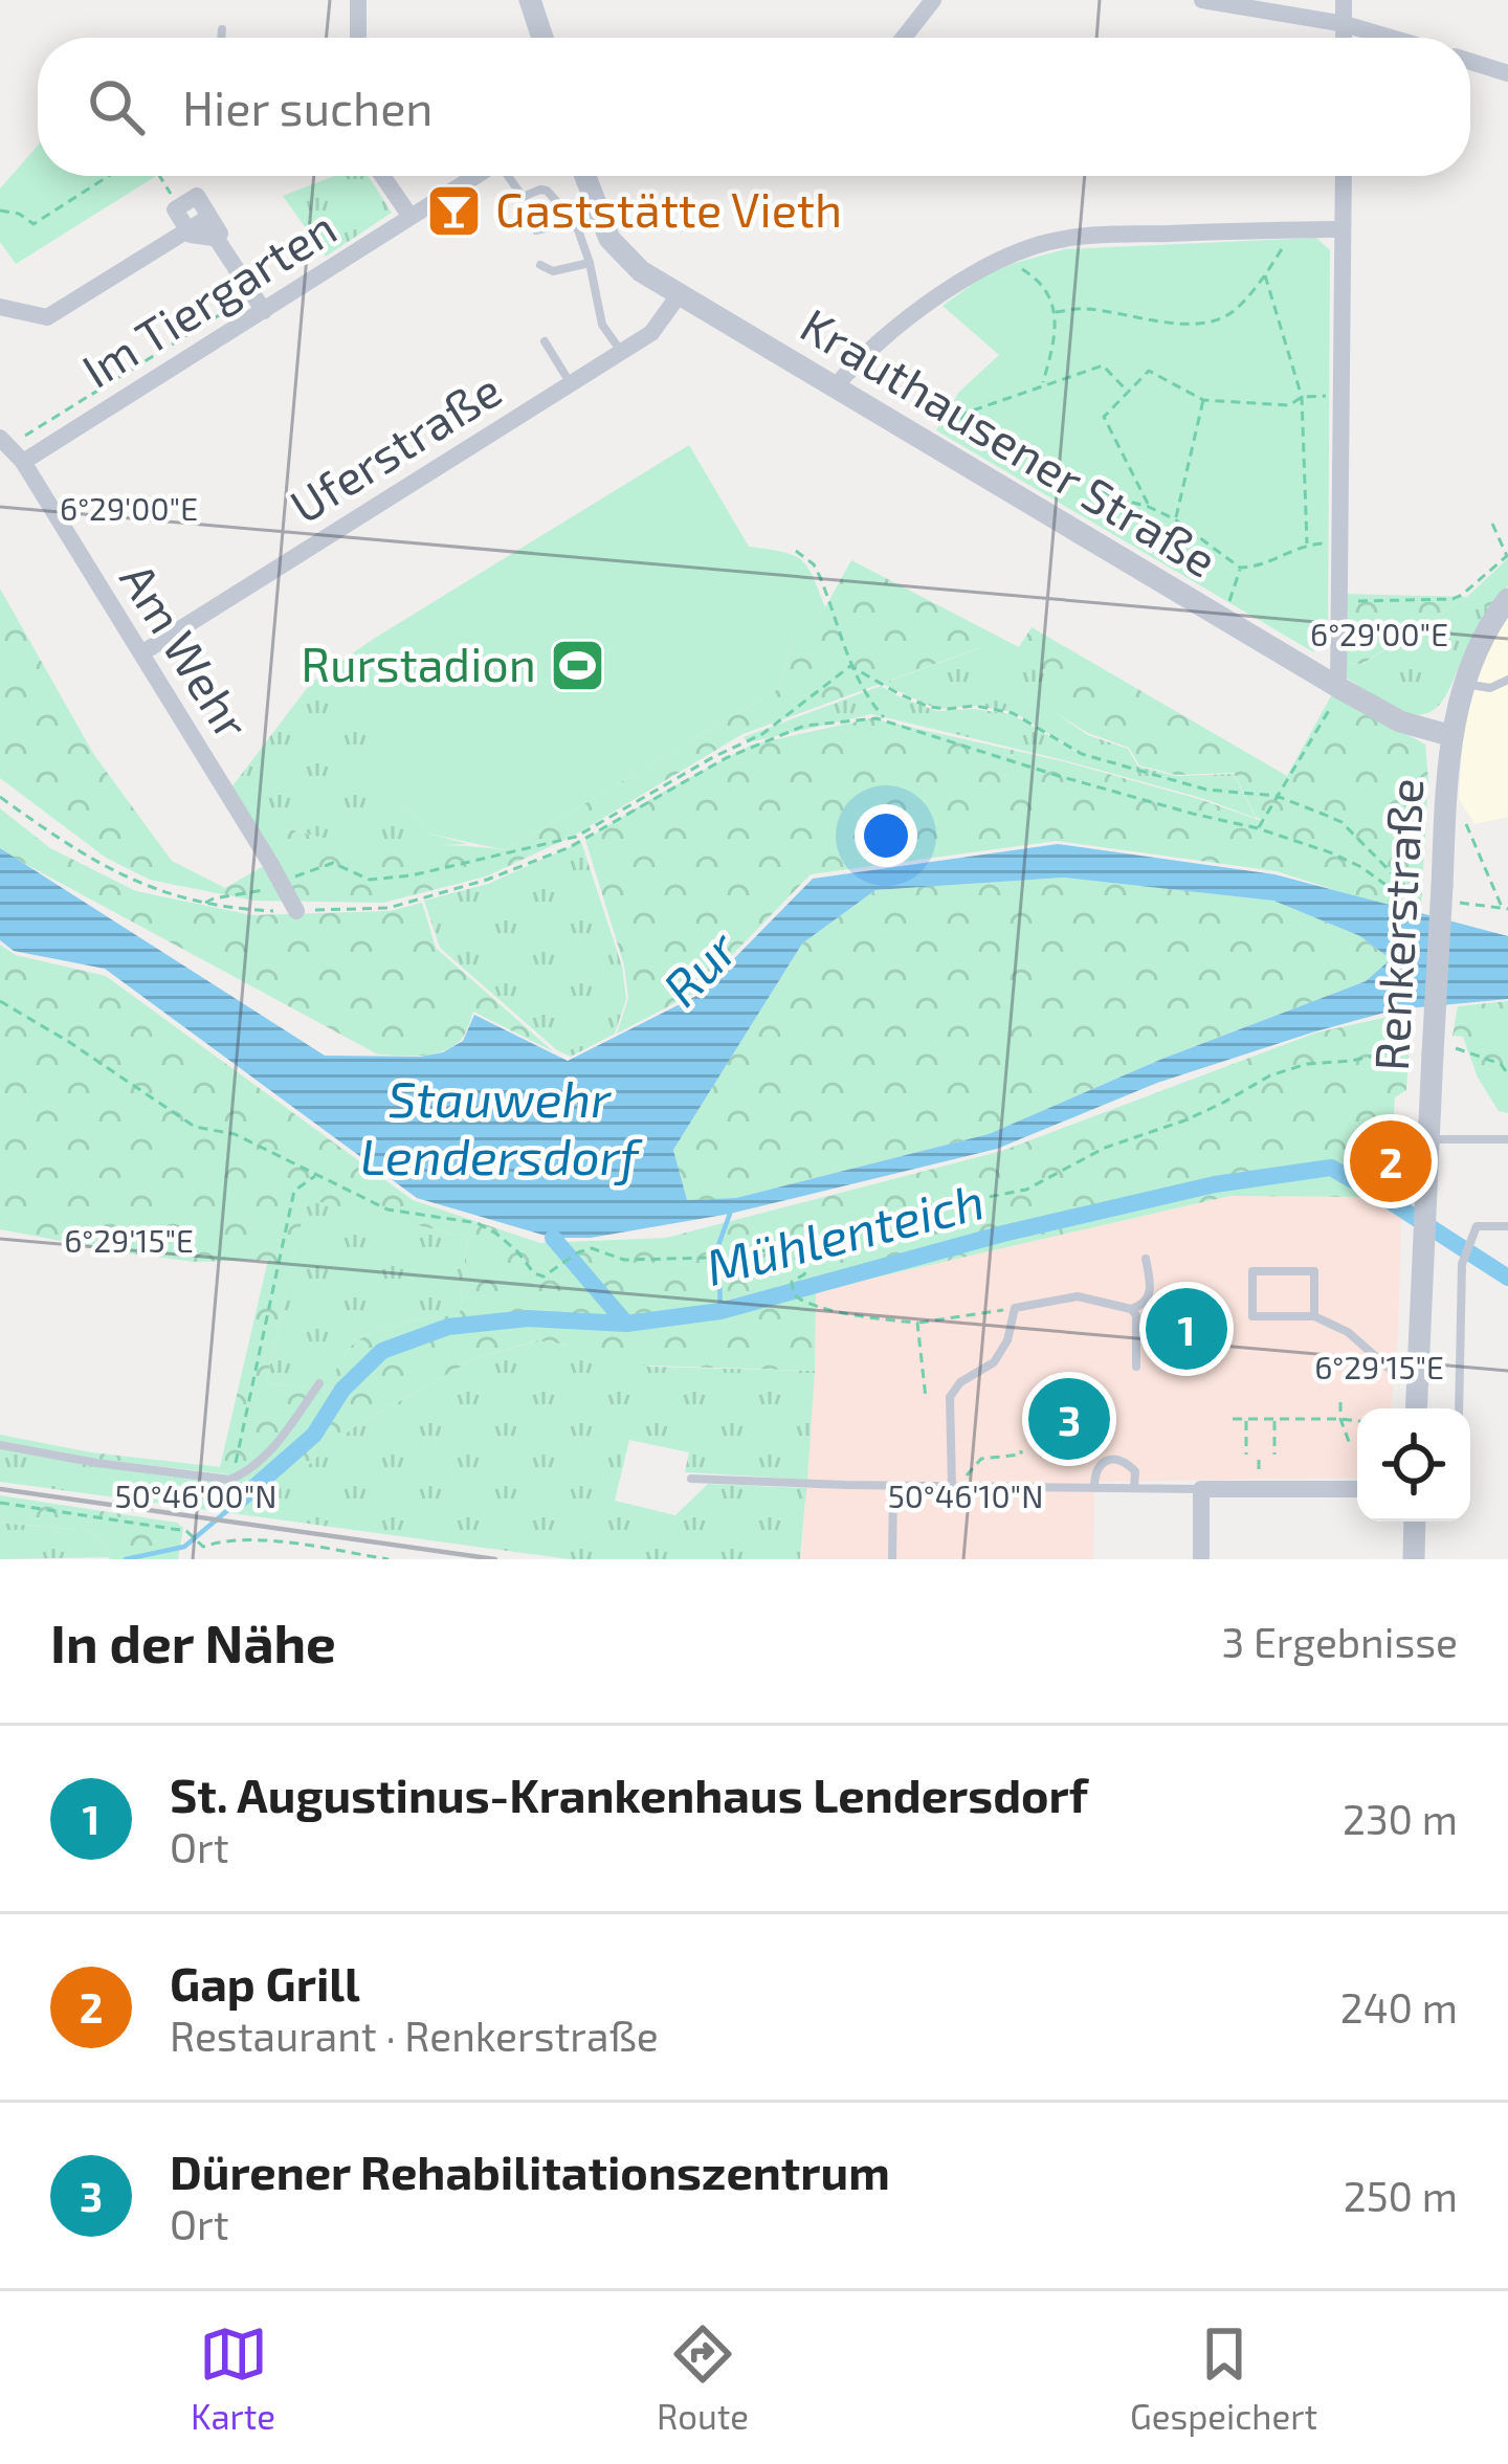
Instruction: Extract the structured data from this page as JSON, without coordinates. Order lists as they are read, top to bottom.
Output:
{
  "streets": {
    "street": [
      "Im Tiergarten",
      "Krauthausener Straße",
      "Uferstraße",
      "Am Wehr",
      "Renkerstraße"
    ]
  },
  "crossings": [
    ["Im Tiergarten", "Am Wehr"],
    ["Krauthausener Straße", "Uferstraße"],
    ["Krauthausener Straße", "Renkerstraße"],
    ["Uferstraße", "Am Wehr"]
  ],
  "water": ["Rur", "Stauwehr Lendersdorf", "Mühlenteich"],
  "places": {
    "bar": ["Gaststätte Vieth"],
    "sports": ["Rurstadion"]
  },
  "page": {
    "search": "Hier suchen",
    "pins": ["2", "1", "3"],
    "heading": ["In der Nähe", "3 Ergebnisse"],
    "list": [
      {
        "mark": "1",
        "name": "St. Augustinus-Krankenhaus Lendersdorf",
        "note": "Ort",
        "value": "230 m"
      },
      {
        "mark": "2",
        "name": "Gap Grill",
        "note": "Restaurant · Renkerstraße",
        "value": "240 m"
      },
      {
        "mark": "3",
        "name": "Dürener Rehabilitationszentrum",
        "note": "Ort",
        "value": "250 m"
      }
    ],
    "nav": ["Karte", "Route", "Gespeichert"]
  },
  "coordinates": [
    "6°29'00\"E",
    "6°29'15\"E",
    "50°46'00\"N",
    "50°46'10\"N"
  ]
}
